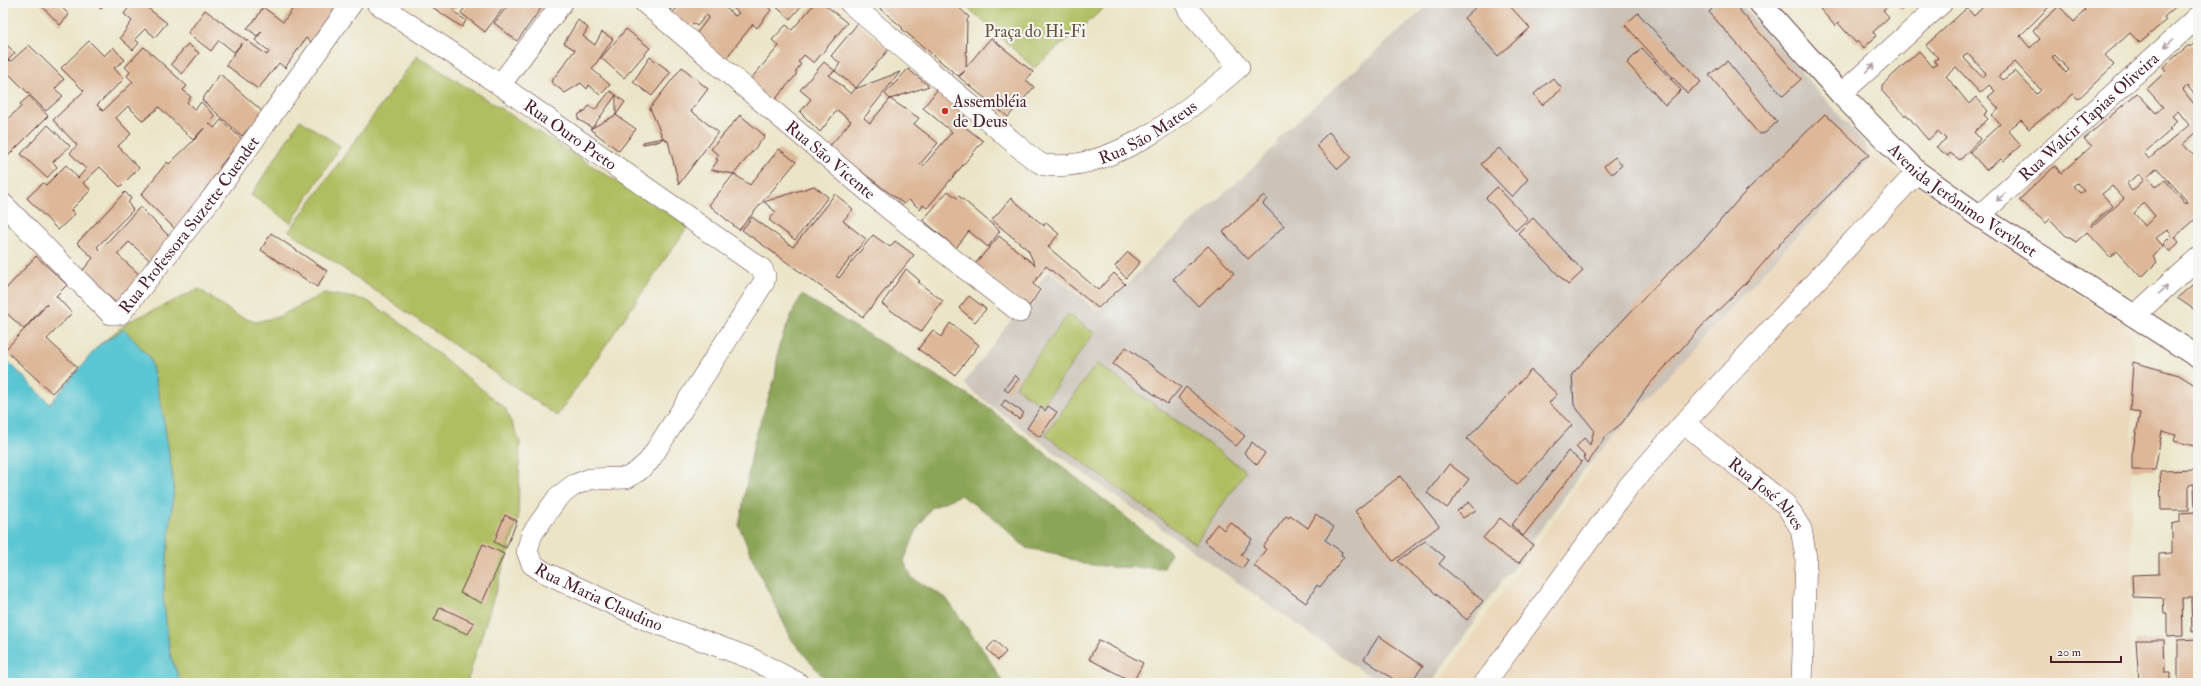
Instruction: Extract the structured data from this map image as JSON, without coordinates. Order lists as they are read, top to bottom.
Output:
{
  "streets": {
    "street": [
      "Rua Walcir Tapias Oliveira",
      "Rua São Mateus",
      "Rua Ouro Preto",
      "Rua São Vicente",
      "Avenida Jerônimo Vervloet",
      "Rua Professora Suzette Cuendet",
      "Rua José Alves",
      "Rua Maria Claudino"
    ]
  },
  "crossings": [
    ["Rua Walcir Tapias Oliveira", "Avenida Jerônimo Vervloet"],
    ["Rua Ouro Preto", "Rua Maria Claudino"]
  ],
  "parks": ["Praça do Hi-Fi"],
  "places": ["Assembléia de Deus"],
  "scale_bar": "20 m"
}
